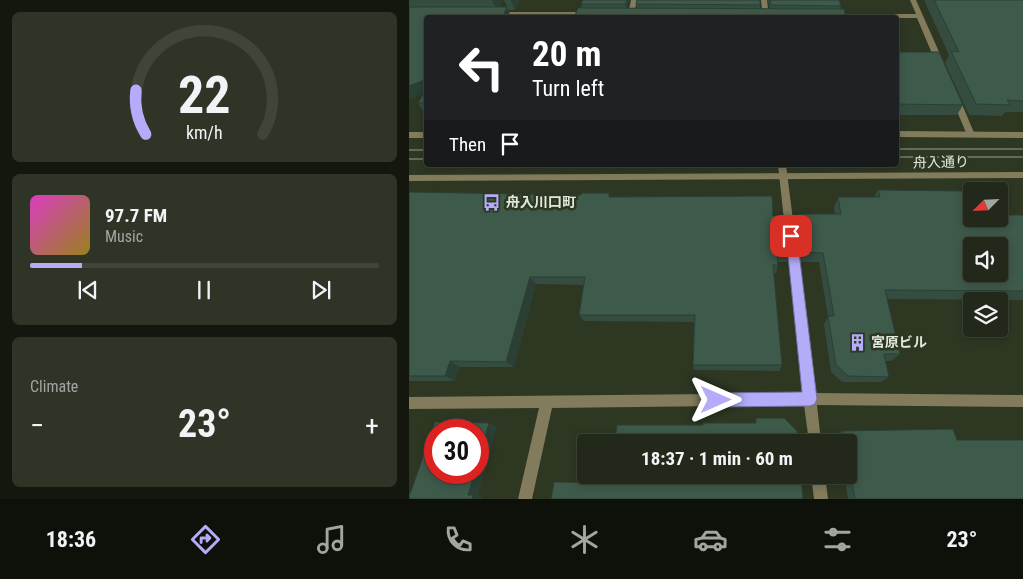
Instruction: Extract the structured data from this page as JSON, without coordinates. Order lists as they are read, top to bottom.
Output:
{
  "streets": {
    "street": ["舟入通り"]
  },
  "places": {
    "bus stop": ["舟入川口町"],
    "building": ["宮原ビル"]
  },
  "north": "bottom left",
  "page": {
    "turn": ["20 m", "Turn left"],
    "then": "Then",
    "song": ["97.7 FM", "Music"],
    "tile": "Climate",
    "heat": ["−", "23°", "+"],
    "limit": "30",
    "trip": "18:37 · 1 min · 60 m",
    "tabs": ["18:36", "23°"],
    "gauge": ["22", "km/h"]
  }
}
